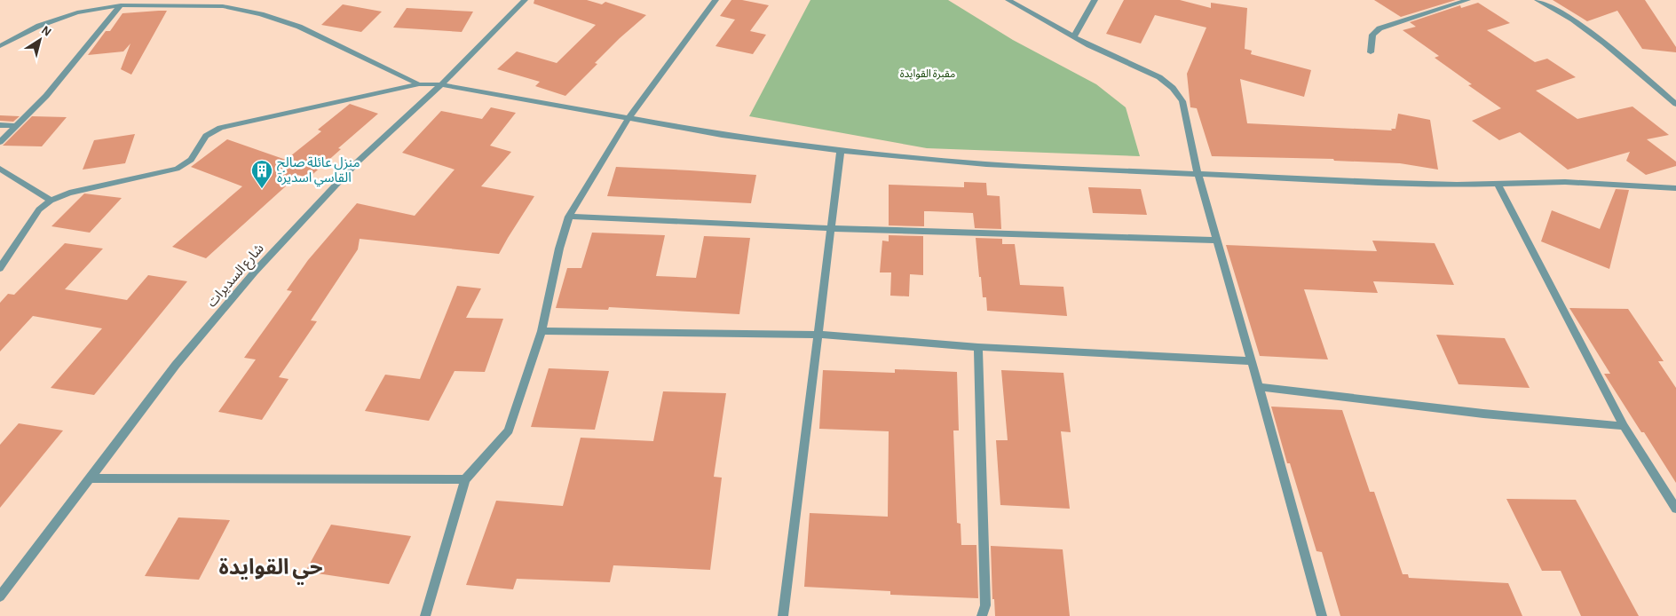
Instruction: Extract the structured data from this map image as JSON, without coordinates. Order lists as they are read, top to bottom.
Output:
{
  "streets": {
    "street": ["شارع السديرات"]
  },
  "districts": ["حي القوايدة"],
  "parks": ["مقبرة القوايدة"],
  "places": {
    "building": ["منزل عائلة صالح القاسي اسديرة"]
  },
  "north": "top right"
}
